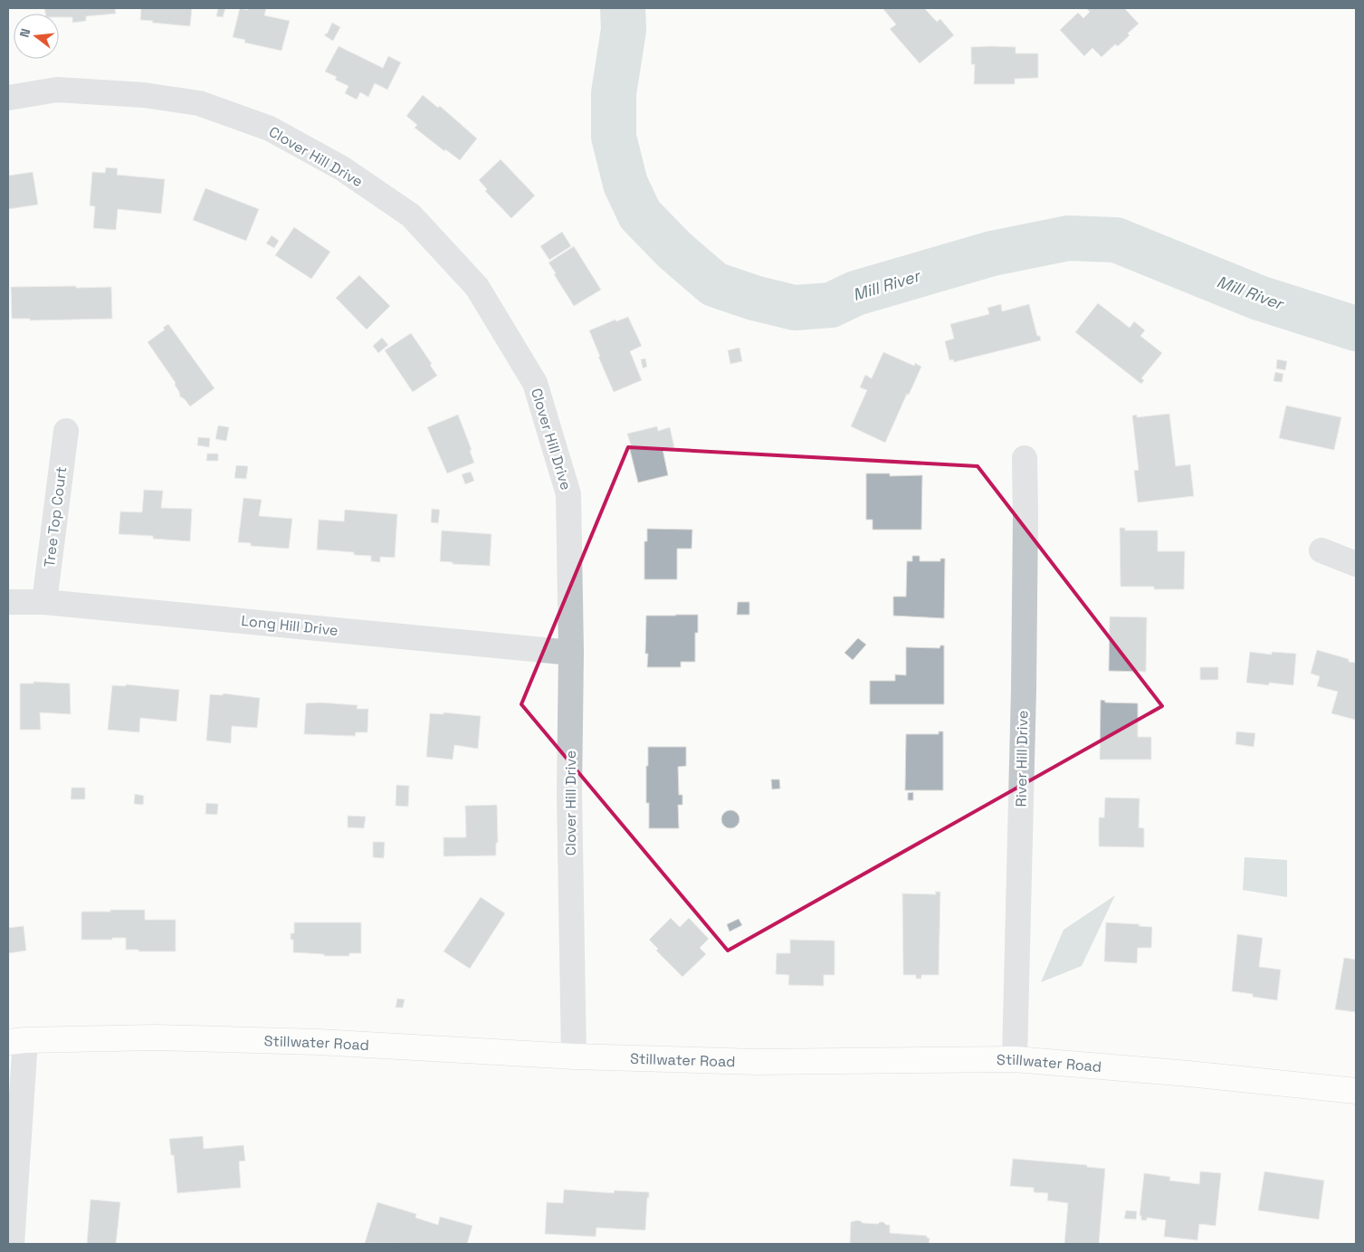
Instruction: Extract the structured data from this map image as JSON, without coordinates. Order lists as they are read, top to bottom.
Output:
{
  "streets": {
    "main road": ["Stillwater Road"],
    "street": [
      "Clover Hill Drive",
      "Tree Top Court",
      "Long Hill Drive",
      "River Hill Drive"
    ]
  },
  "crossings": [
    ["Clover Hill Drive", "Long Hill Drive"],
    ["Clover Hill Drive", "Stillwater Road"],
    ["Tree Top Court", "Long Hill Drive"],
    ["River Hill Drive", "Stillwater Road"]
  ],
  "water": ["Mill River"],
  "north": "left"
}
